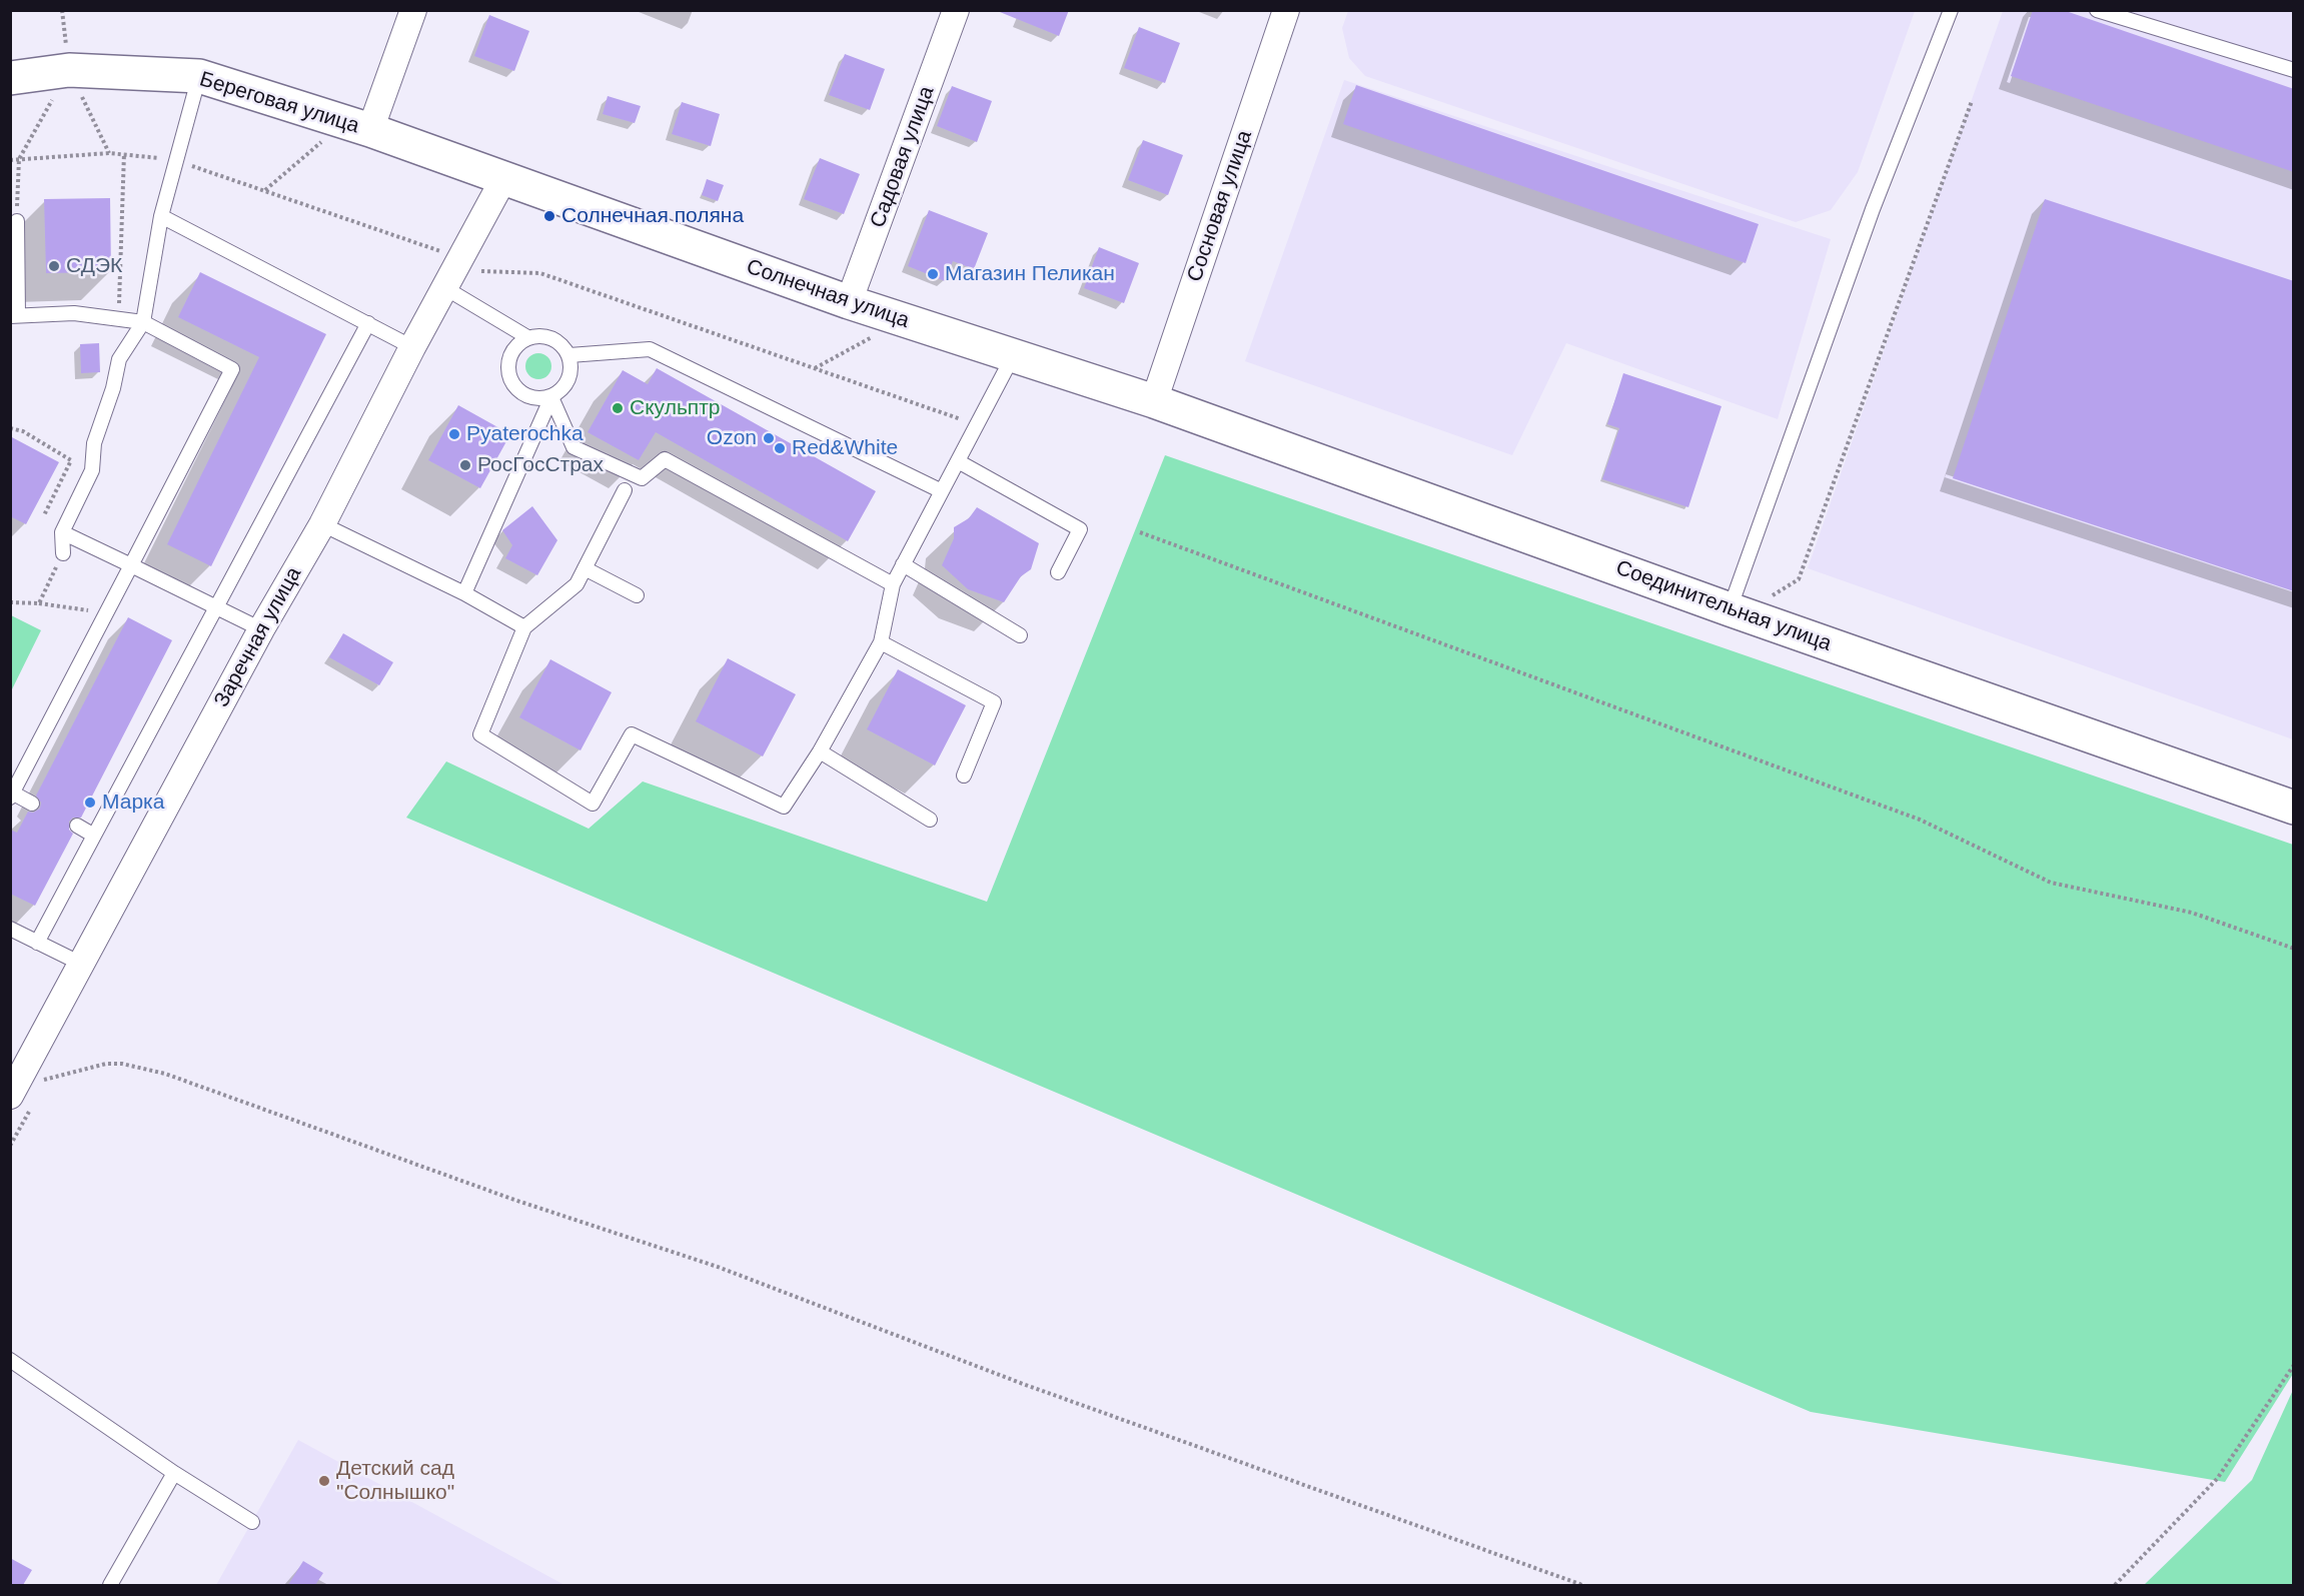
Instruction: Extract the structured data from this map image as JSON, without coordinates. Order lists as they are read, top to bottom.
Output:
{
  "streets": {
    "street": [
      "Береговая улица",
      "Садовая улица",
      "Сосновая улица",
      "Солнечная улица",
      "Соединительная улица",
      "Заречная улица"
    ]
  },
  "crossings": [
    ["Береговая улица", "Солнечная улица"],
    ["Береговая улица", "Заречная улица"],
    ["Садовая улица", "Солнечная улица"],
    ["Сосновая улица", "Солнечная улица"],
    ["Сосновая улица", "Соединительная улица"],
    ["Солнечная улица", "Соединительная улица"],
    ["Солнечная улица", "Заречная улица"]
  ],
  "places": [
    "Солнечная поляна",
    "СДЭК",
    "Магазин Пеликан",
    "Скульптр",
    "Pyaterochka",
    "Ozon",
    "Red&White",
    "РосГосСтрах",
    "Марка",
    "Детский сад \"Солнышко\""
  ]
}
